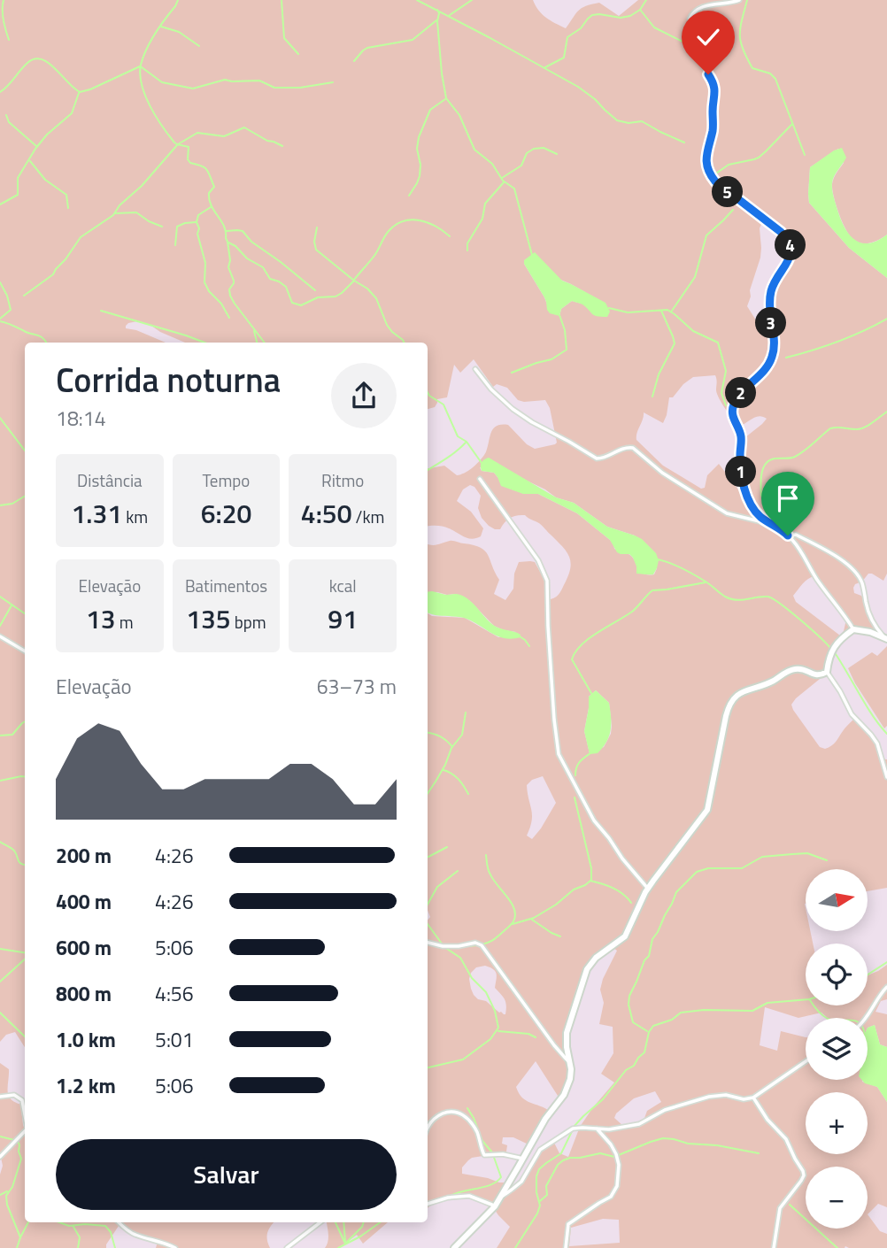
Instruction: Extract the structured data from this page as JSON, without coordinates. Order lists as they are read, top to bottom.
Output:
{
  "north": "right",
  "page": {
    "pins": [
      "5",
      "4",
      "3",
      "2",
      "1"
    ],
    "heading": ["Corrida noturna", "18:14"],
    "stats": [
      ["Distância", "1.31 km"],
      ["Tempo", "6:20"],
      ["Ritmo", "4:50 /km"],
      ["Elevação", "13 m"],
      ["Batimentos", "135 bpm"],
      ["kcal", "91"]
    ],
    "chart": ["Elevação", "63–73 m"],
    "list": [
      {
        "name": "200 m",
        "note": "4:26"
      },
      {
        "name": "400 m",
        "note": "4:26"
      },
      {
        "name": "600 m",
        "note": "5:06"
      },
      {
        "name": "800 m",
        "note": "4:56"
      },
      {
        "name": "1.0 km",
        "note": "5:01"
      },
      {
        "name": "1.2 km",
        "note": "5:06"
      }
    ],
    "map_buttons": ["+", "−"],
    "buttons": "Salvar"
  }
}
